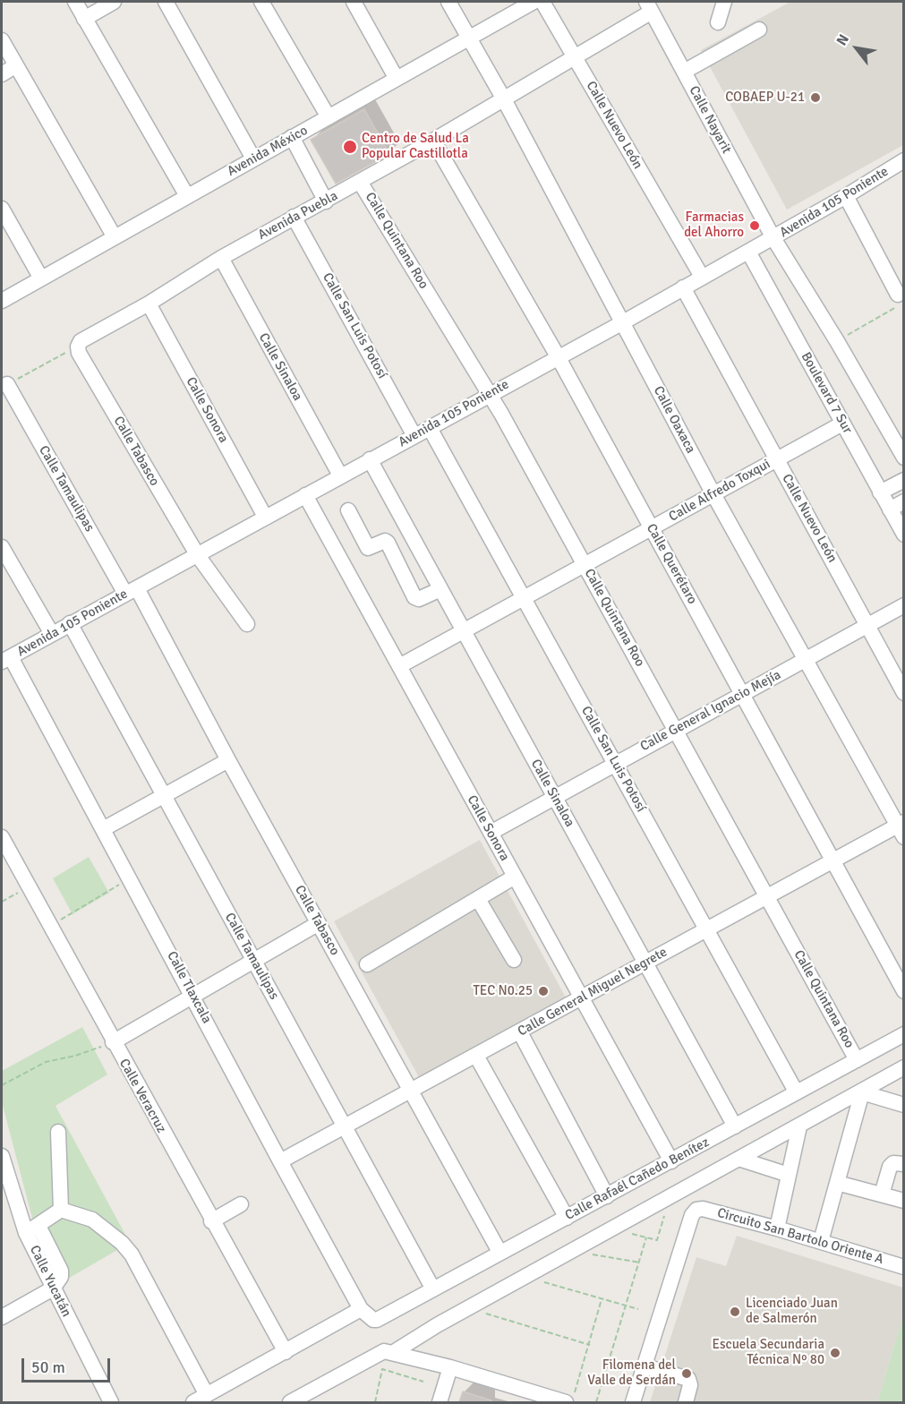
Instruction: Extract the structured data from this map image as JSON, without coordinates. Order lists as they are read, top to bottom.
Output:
{
  "streets": {
    "street": [
      "Calle Nayarit",
      "Calle Nuevo León",
      "Avenida México",
      "Avenida 105 Poniente",
      "Avenida Puebla",
      "Calle Quintana Roo",
      "Calle San Luis Potosí",
      "Calle Sinaloa",
      "Boulevard 7 Sur",
      "Calle Sonora",
      "Calle Oaxaca",
      "Calle Tabasco",
      "Calle Tamaulipas",
      "Calle Alfredo Toxqui",
      "Calle Querétaro",
      "Calle General Ignacio Mejía",
      "Calle Tlaxcala",
      "Calle General Miguel Negrete",
      "Calle Veracruz",
      "Calle Rafaél Cañedo Benítez",
      "Circuito San Bartolo Oriente A",
      "Calle Yucatán"
    ]
  },
  "crossings": [
    ["Calle Nayarit", "Avenida 105 Poniente"],
    ["Calle Nayarit", "Avenida Puebla"],
    ["Calle Nuevo León", "Avenida 105 Poniente"],
    ["Calle Nuevo León", "Avenida Puebla"],
    ["Calle Nuevo León", "Calle Alfredo Toxqui"],
    ["Calle Nuevo León", "Calle General Ignacio Mejía"],
    ["Avenida México", "Calle Oaxaca"],
    ["Avenida 105 Poniente", "Calle Quintana Roo"],
    ["Avenida 105 Poniente", "Calle San Luis Potosí"],
    ["Avenida 105 Poniente", "Calle Sinaloa"],
    ["Avenida 105 Poniente", "Boulevard 7 Sur"],
    ["Avenida 105 Poniente", "Calle Sonora"],
    ["Avenida 105 Poniente", "Calle Oaxaca"],
    ["Avenida 105 Poniente", "Calle Tabasco"],
    ["Avenida 105 Poniente", "Calle Tamaulipas"],
    ["Avenida 105 Poniente", "Calle Querétaro"],
    ["Avenida 105 Poniente", "Calle Tlaxcala"],
    ["Avenida Puebla", "Calle Quintana Roo"],
    ["Avenida Puebla", "Calle San Luis Potosí"],
    ["Avenida Puebla", "Calle Sinaloa"],
    ["Avenida Puebla", "Calle Sonora"],
    ["Avenida Puebla", "Calle Oaxaca"],
    ["Avenida Puebla", "Calle Tabasco"],
    ["Avenida Puebla", "Calle Querétaro"],
    ["Calle Quintana Roo", "Calle Alfredo Toxqui"],
    ["Calle Quintana Roo", "Calle General Ignacio Mejía"],
    ["Calle Quintana Roo", "Calle General Miguel Negrete"],
    ["Calle Quintana Roo", "Calle Rafaél Cañedo Benítez"],
    ["Calle San Luis Potosí", "Calle Alfredo Toxqui"],
    ["Calle San Luis Potosí", "Calle General Ignacio Mejía"],
    ["Calle San Luis Potosí", "Calle General Miguel Negrete"],
    ["Calle San Luis Potosí", "Calle Rafaél Cañedo Benítez"],
    ["Calle Sinaloa", "Calle Alfredo Toxqui"],
    ["Calle Sinaloa", "Calle General Ignacio Mejía"],
    ["Calle Sinaloa", "Calle General Miguel Negrete"],
    ["Calle Sinaloa", "Calle Rafaél Cañedo Benítez"],
    ["Boulevard 7 Sur", "Calle Alfredo Toxqui"],
    ["Calle Sonora", "Calle Alfredo Toxqui"],
    ["Calle Sonora", "Calle General Ignacio Mejía"],
    ["Calle Sonora", "Calle General Miguel Negrete"],
    ["Calle Sonora", "Calle Rafaél Cañedo Benítez"],
    ["Calle Oaxaca", "Calle Alfredo Toxqui"],
    ["Calle Oaxaca", "Calle General Ignacio Mejía"],
    ["Calle Oaxaca", "Calle General Miguel Negrete"],
    ["Calle Tabasco", "Calle Tamaulipas"],
    ["Calle Tabasco", "Calle General Miguel Negrete"],
    ["Calle Tabasco", "Calle Rafaél Cañedo Benítez"],
    ["Calle Tamaulipas", "Calle General Miguel Negrete"],
    ["Calle Tamaulipas", "Calle Rafaél Cañedo Benítez"],
    ["Calle Alfredo Toxqui", "Calle Querétaro"],
    ["Calle Querétaro", "Calle General Ignacio Mejía"],
    ["Calle Querétaro", "Calle General Miguel Negrete"],
    ["Calle Tlaxcala", "Calle General Miguel Negrete"],
    ["Calle Tlaxcala", "Calle Rafaél Cañedo Benítez"],
    ["Calle Veracruz", "Calle Rafaél Cañedo Benítez"]
  ],
  "places": [
    "COBAEP U-21",
    "Centro de Salud La Popular Castillotla",
    "Farmacias del Ahorro",
    "TEC N0.25",
    "Licenciado Juan de Salmerón",
    "Escuela Secundaria Técnica Nº 80",
    "Filomena del Valle de Serdán"
  ],
  "scale_bar": "50 m",
  "north": "top left"
}
